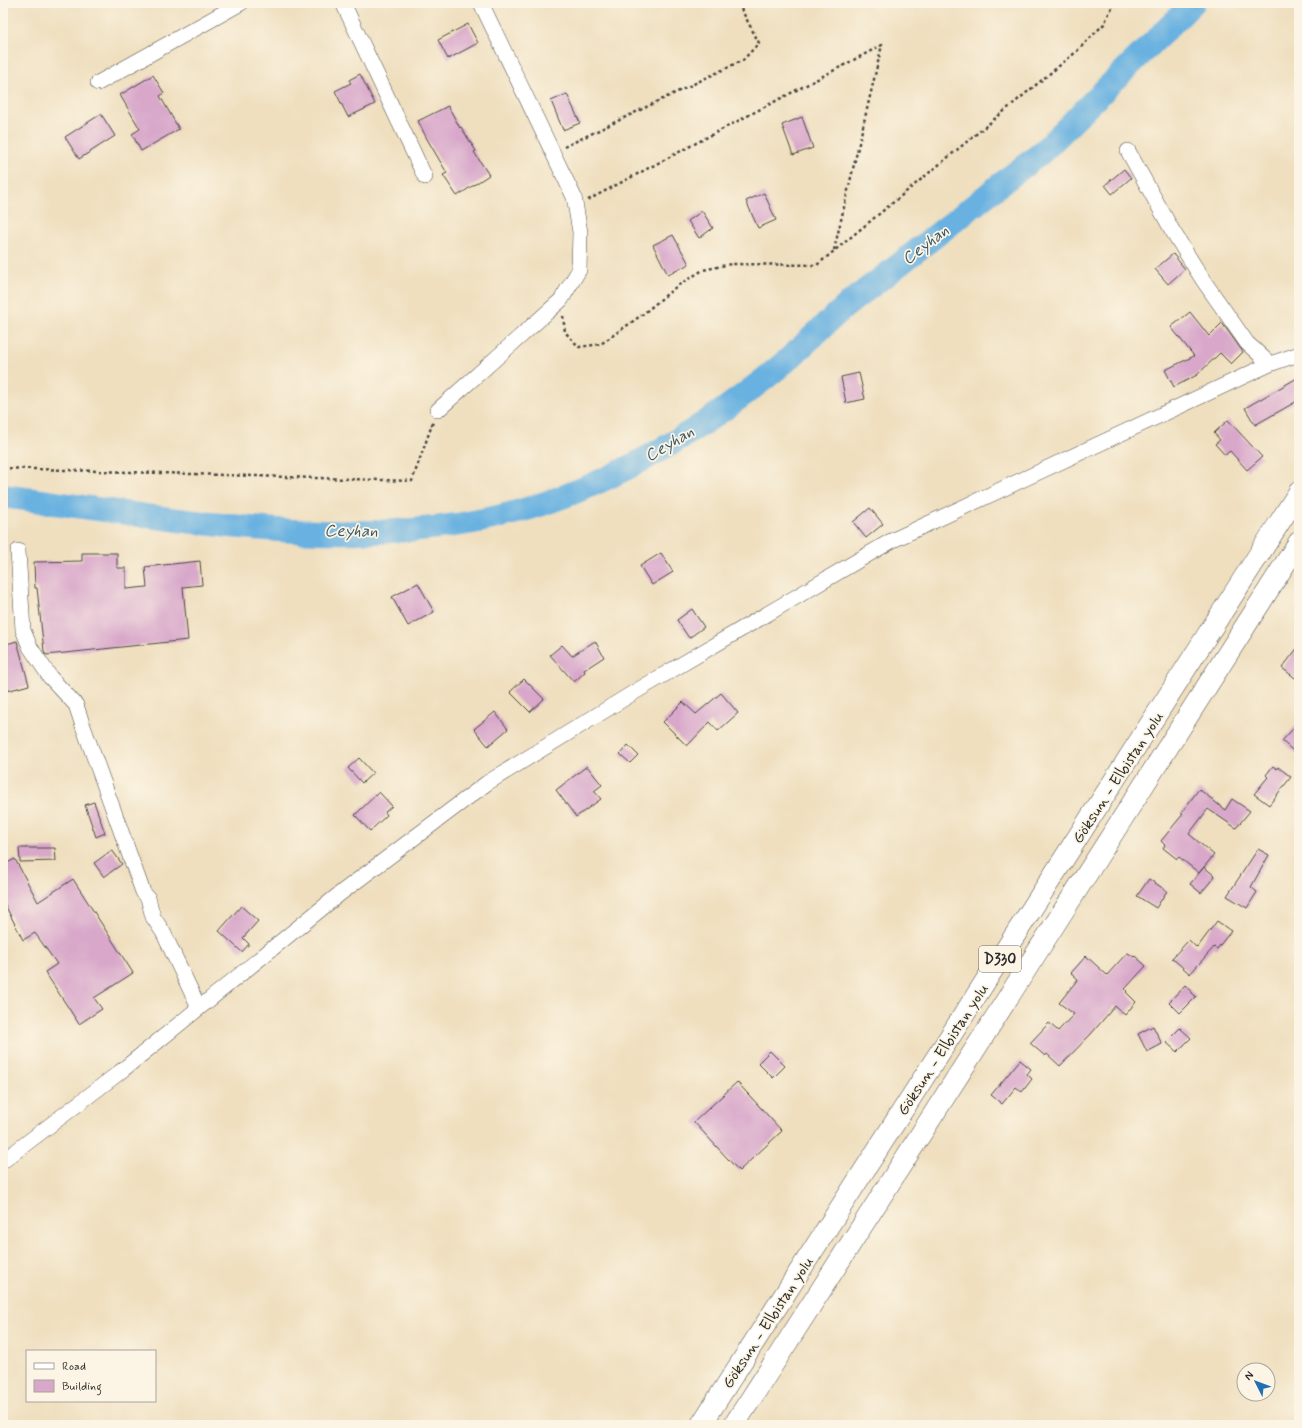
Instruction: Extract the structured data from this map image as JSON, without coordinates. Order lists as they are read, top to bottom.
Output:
{
  "streets": {
    "highway": ["Göksun - Elbistan yolu", "D330"]
  },
  "water": ["Ceyhan"],
  "legend": ["Road", "Building"],
  "north": "top left"
}
